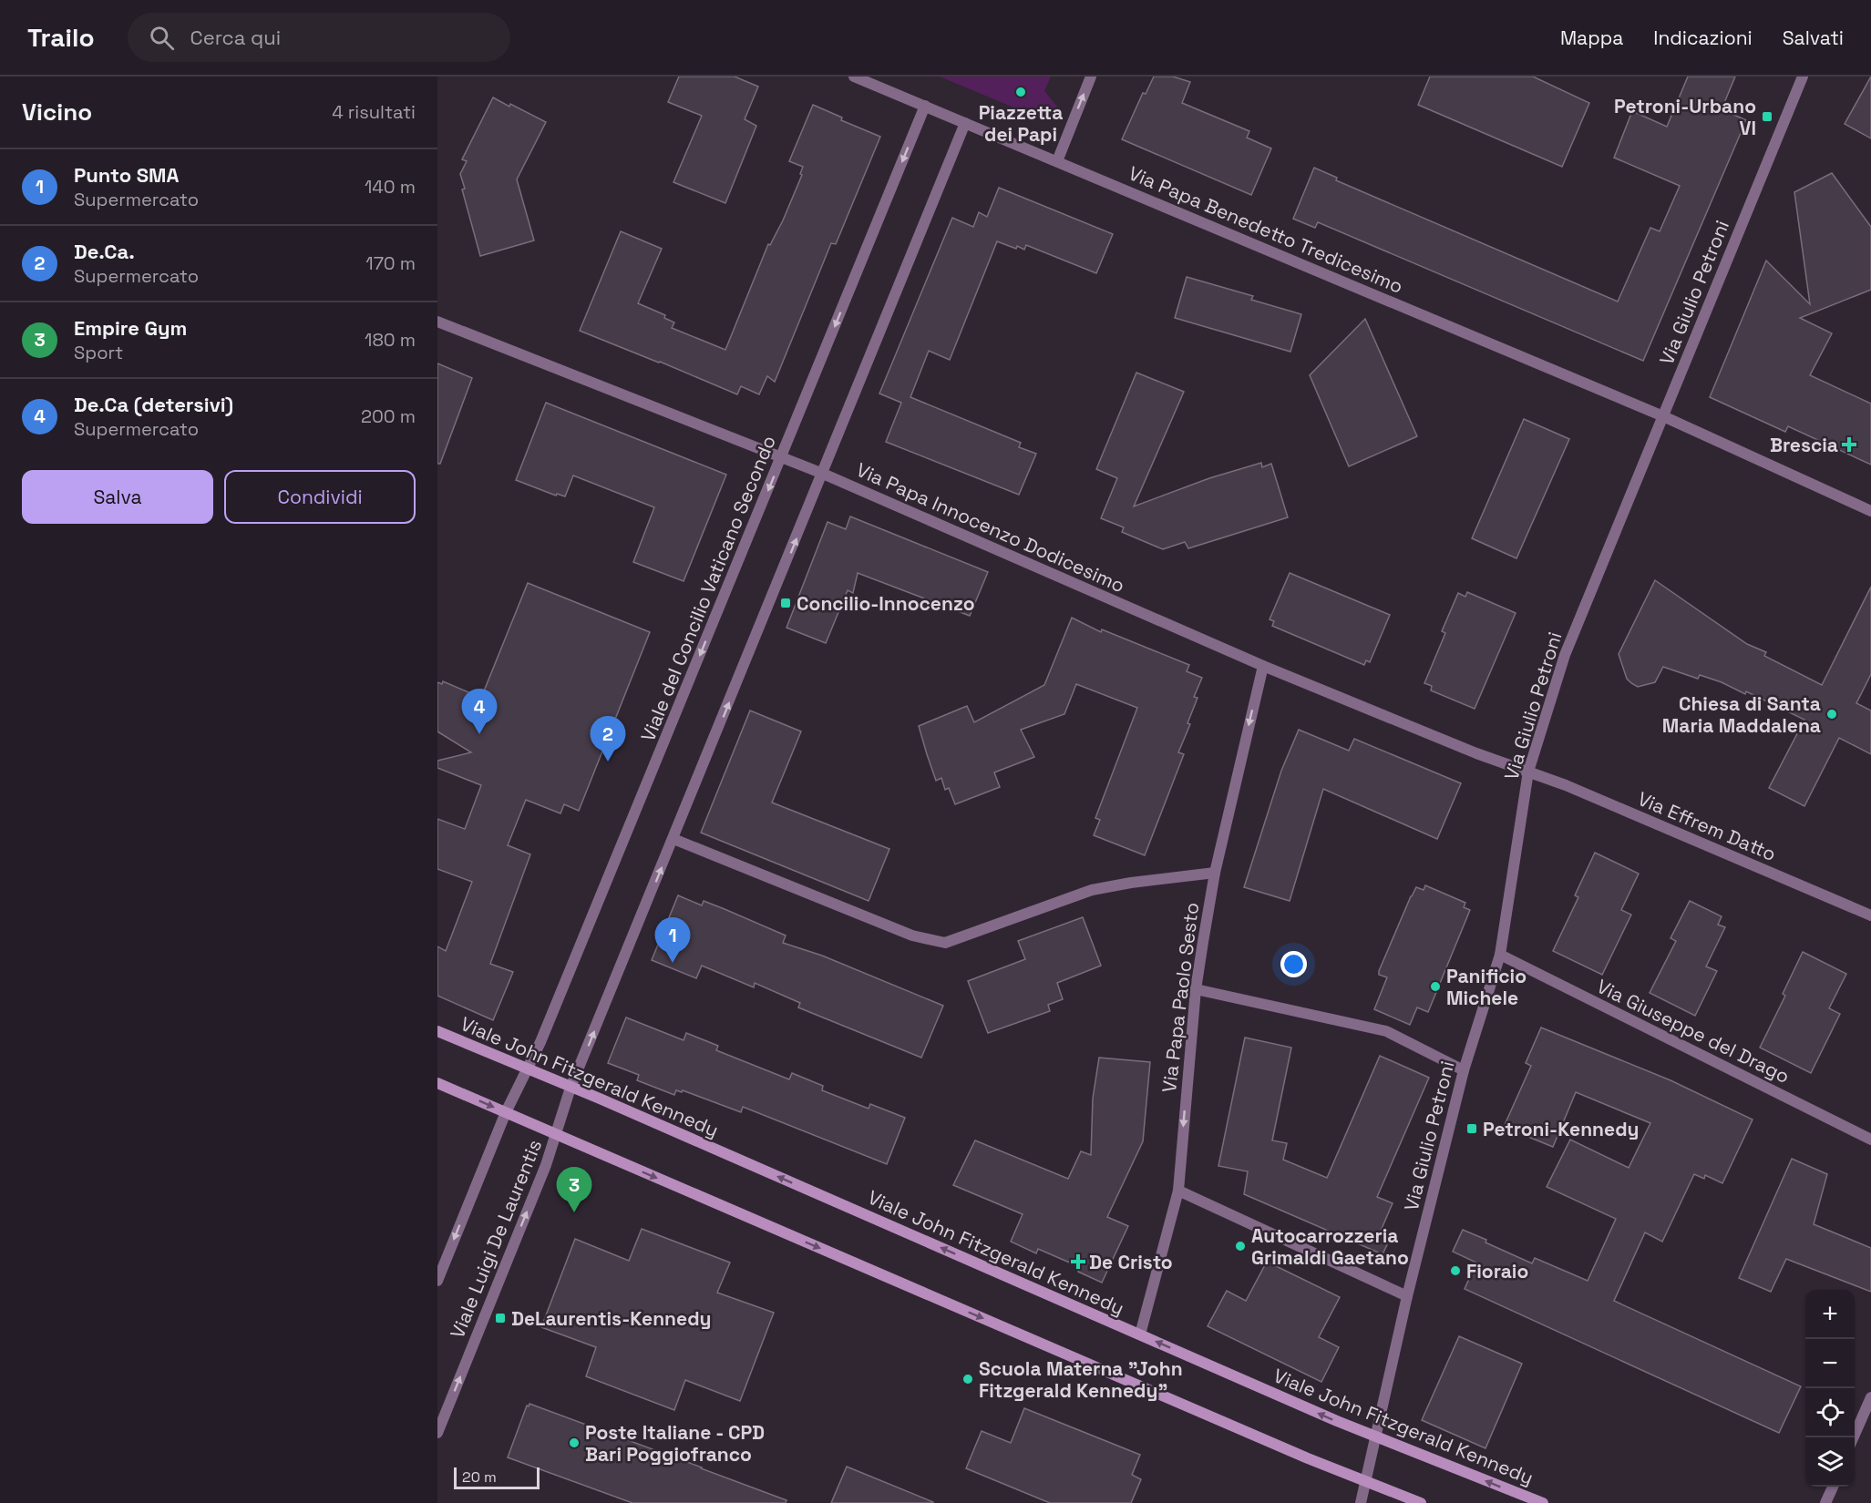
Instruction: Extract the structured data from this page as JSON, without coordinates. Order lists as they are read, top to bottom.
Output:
{
  "streets": {
    "main road": ["Viale John Fitzgerald Kennedy"],
    "street": [
      "Via Papa Benedetto Tredicesimo",
      "Via Giulio Petroni",
      "Via Papa Innocenzo Dodicesimo",
      "Viale del Concilio Vaticano Secondo",
      "Via Effrem Datto",
      "Via Papa Paolo Sesto",
      "Via Giuseppe del Drago",
      "Viale Luigi De Laurentis"
    ]
  },
  "crossings": [
    ["Via Papa Benedetto Tredicesimo", "Via Giulio Petroni"],
    ["Via Papa Benedetto Tredicesimo", "Viale del Concilio Vaticano Secondo"],
    ["Via Giulio Petroni", "Via Papa Innocenzo Dodicesimo"],
    ["Via Giulio Petroni", "Via Effrem Datto"],
    ["Via Giulio Petroni", "Via Giuseppe del Drago"],
    ["Via Giulio Petroni", "Viale John Fitzgerald Kennedy"],
    ["Via Papa Innocenzo Dodicesimo", "Viale del Concilio Vaticano Secondo"],
    ["Via Papa Innocenzo Dodicesimo", "Via Effrem Datto"],
    ["Via Papa Innocenzo Dodicesimo", "Via Papa Paolo Sesto"],
    ["Viale del Concilio Vaticano Secondo", "Viale John Fitzgerald Kennedy"],
    ["Viale del Concilio Vaticano Secondo", "Viale Luigi De Laurentis"],
    ["Via Papa Paolo Sesto", "Viale John Fitzgerald Kennedy"],
    ["Viale John Fitzgerald Kennedy", "Viale Luigi De Laurentis"]
  ],
  "one_way": ["Via Papa Paolo Sesto"],
  "places": {
    "other": [
      "Piazzetta dei Papi",
      "Chiesa di Santa Maria Maddalena",
      "Panificio Michele",
      "Autocarrozzeria Grimaldi Gaetano",
      "Fioraio",
      "Scuola Materna \"John Fitzgerald Kennedy\"",
      "Poste Italiane - CPD Bari Poggiofranco"
    ],
    "transit": [
      "Petroni-Urbano VI",
      "Concilio-Innocenzo",
      "Petroni-Kennedy",
      "DeLaurentis-Kennedy"
    ],
    "health": ["Brescia", "De Cristo"]
  },
  "scale_bar": "20 m",
  "page": {
    "header": "Trailo",
    "search": "Cerca qui",
    "nav": ["Mappa", "Indicazioni", "Salvati"],
    "heading": ["Vicino", "4 risultati"],
    "list": [
      {
        "mark": "1",
        "name": "Punto SMA",
        "note": "Supermercato",
        "value": "140 m"
      },
      {
        "mark": "2",
        "name": "De.Ca.",
        "note": "Supermercato",
        "value": "170 m"
      },
      {
        "mark": "3",
        "name": "Empire Gym",
        "note": "Sport",
        "value": "180 m"
      },
      {
        "mark": "4",
        "name": "De.Ca (detersivi)",
        "note": "Supermercato",
        "value": "200 m"
      }
    ],
    "buttons": ["Salva", "Condividi"],
    "pins": [
      "4",
      "2",
      "1",
      "3"
    ],
    "map_buttons": ["+", "−"],
    "scale": "20 m"
  }
}
